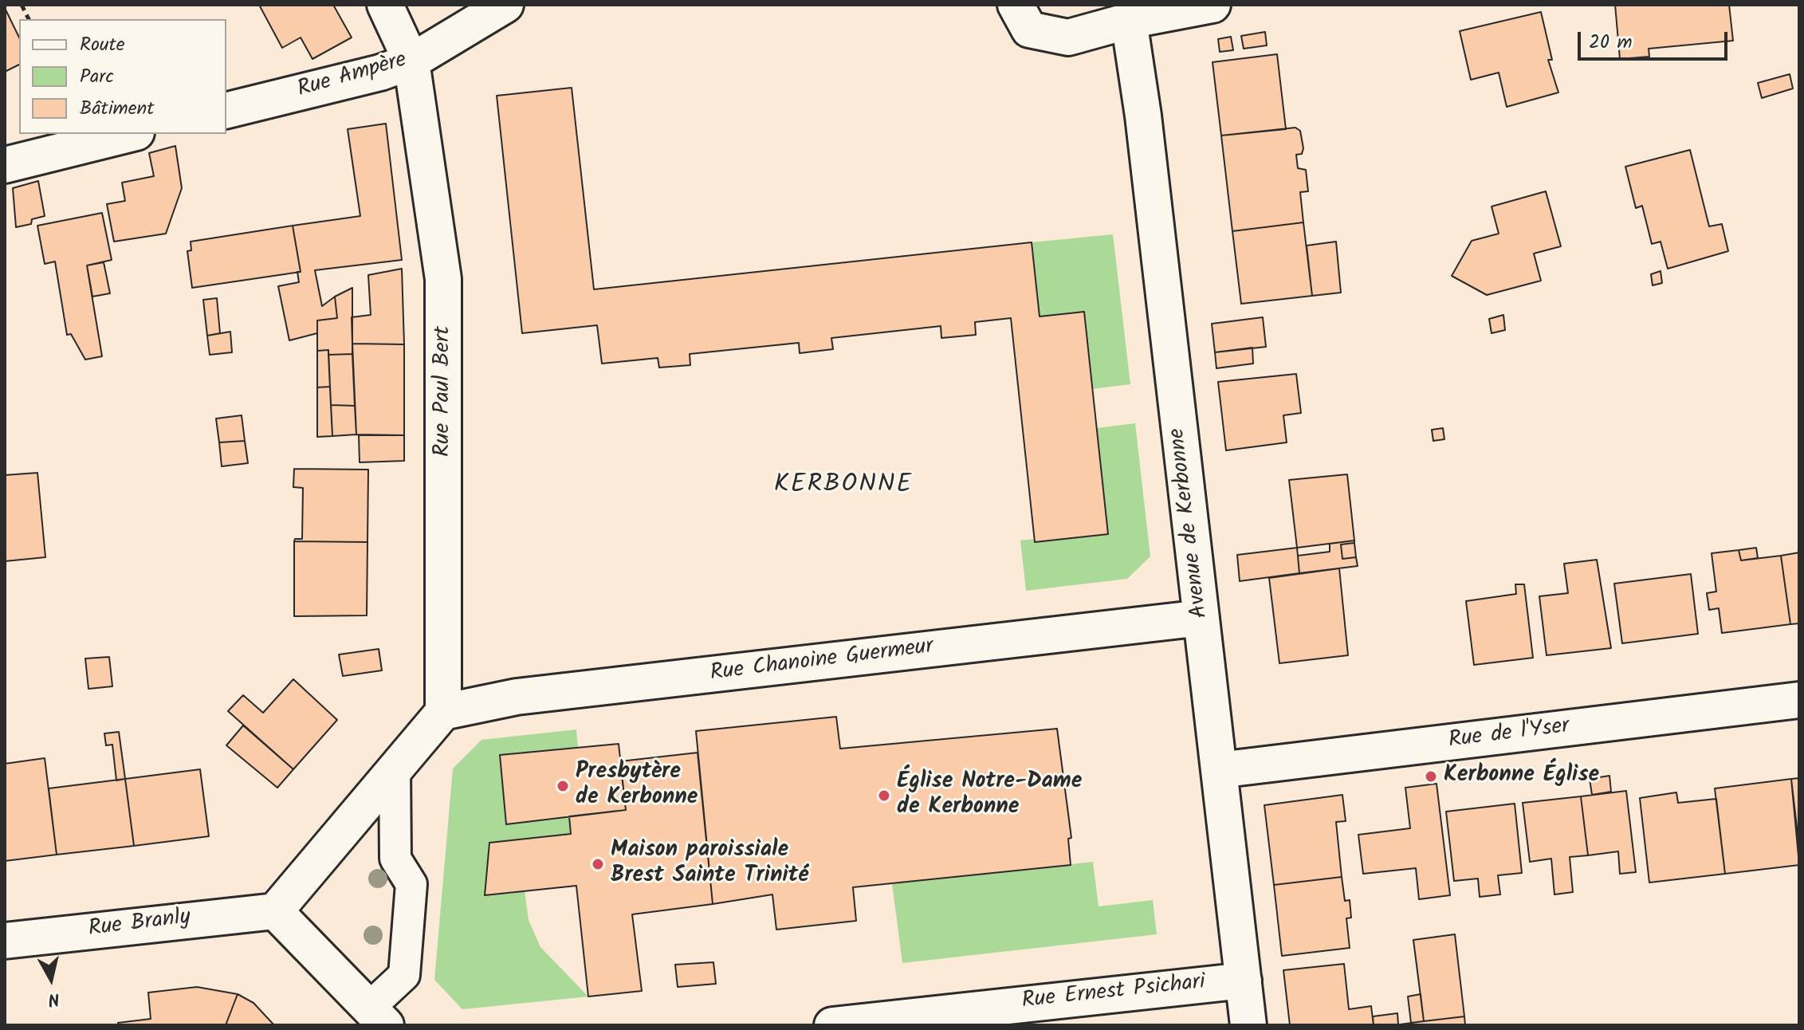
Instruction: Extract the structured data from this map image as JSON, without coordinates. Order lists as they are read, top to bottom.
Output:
{
  "streets": {
    "street": [
      "Rue Ampère",
      "Rue Paul Bert",
      "Avenue de Kerbonne",
      "Rue Chanoine Guermeur",
      "Rue de l'Yser",
      "Rue Branly",
      "Rue Ernest Psichari"
    ]
  },
  "crossings": [
    ["Rue Ampère", "Rue Paul Bert"],
    ["Rue Paul Bert", "Rue Chanoine Guermeur"],
    ["Avenue de Kerbonne", "Rue Chanoine Guermeur"],
    ["Avenue de Kerbonne", "Rue de l'Yser"],
    ["Avenue de Kerbonne", "Rue Ernest Psichari"]
  ],
  "districts": ["KERBONNE"],
  "places": [
    "Kerbonne Église",
    "Presbytère de Kerbonne",
    "Église Notre-Dame de Kerbonne",
    "Maison paroissiale Brest Sainte Trinité"
  ],
  "legend": ["Route", "Parc", "Bâtiment"],
  "scale_bar": "20 m",
  "north": "bottom"
}
